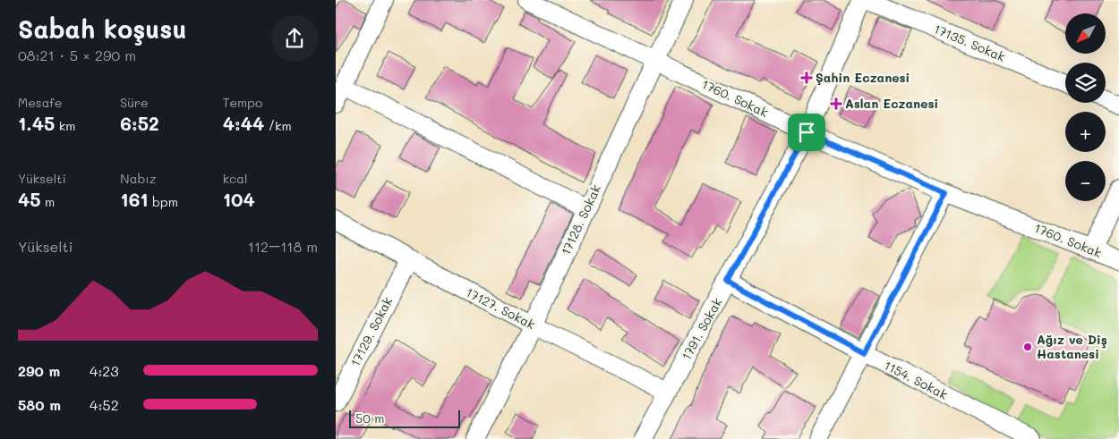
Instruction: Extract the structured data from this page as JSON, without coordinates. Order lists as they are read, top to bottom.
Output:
{
  "streets": {
    "street": [
      "17135. Sokak",
      "1760. Sokak",
      "17128. Sokak",
      "17127. Sokak",
      "1791. Sokak",
      "17129. Sokak",
      "1154. Sokak"
    ]
  },
  "crossings": [
    ["1760. Sokak", "17128. Sokak"],
    ["1760. Sokak", "1791. Sokak"],
    ["17128. Sokak", "17127. Sokak"],
    ["17127. Sokak", "1791. Sokak"],
    ["17127. Sokak", "17129. Sokak"],
    ["1791. Sokak", "1154. Sokak"]
  ],
  "places": {
    "health": ["Şahin Eczanesi", "Aslan Eczanesi"],
    "other": ["Ağız ve Diş Hastanesi"]
  },
  "scale_bar": "50 m",
  "north": "bottom left",
  "page": {
    "heading": ["Sabah koşusu", "08:21 · 5 × 290 m"],
    "map_buttons": ["+", "−"],
    "stats": [
      ["Mesafe", "1.45 km"],
      ["Süre", "6:52"],
      ["Tempo", "4:44 /km"],
      ["Yükselti", "45 m"],
      ["Nabız", "161 bpm"],
      ["kcal", "104"]
    ],
    "chart": ["Yükselti", "112–118 m"],
    "list": [
      {
        "name": "290 m",
        "note": "4:23"
      },
      {
        "name": "580 m",
        "note": "4:52"
      }
    ],
    "scale": "50 m"
  }
}
